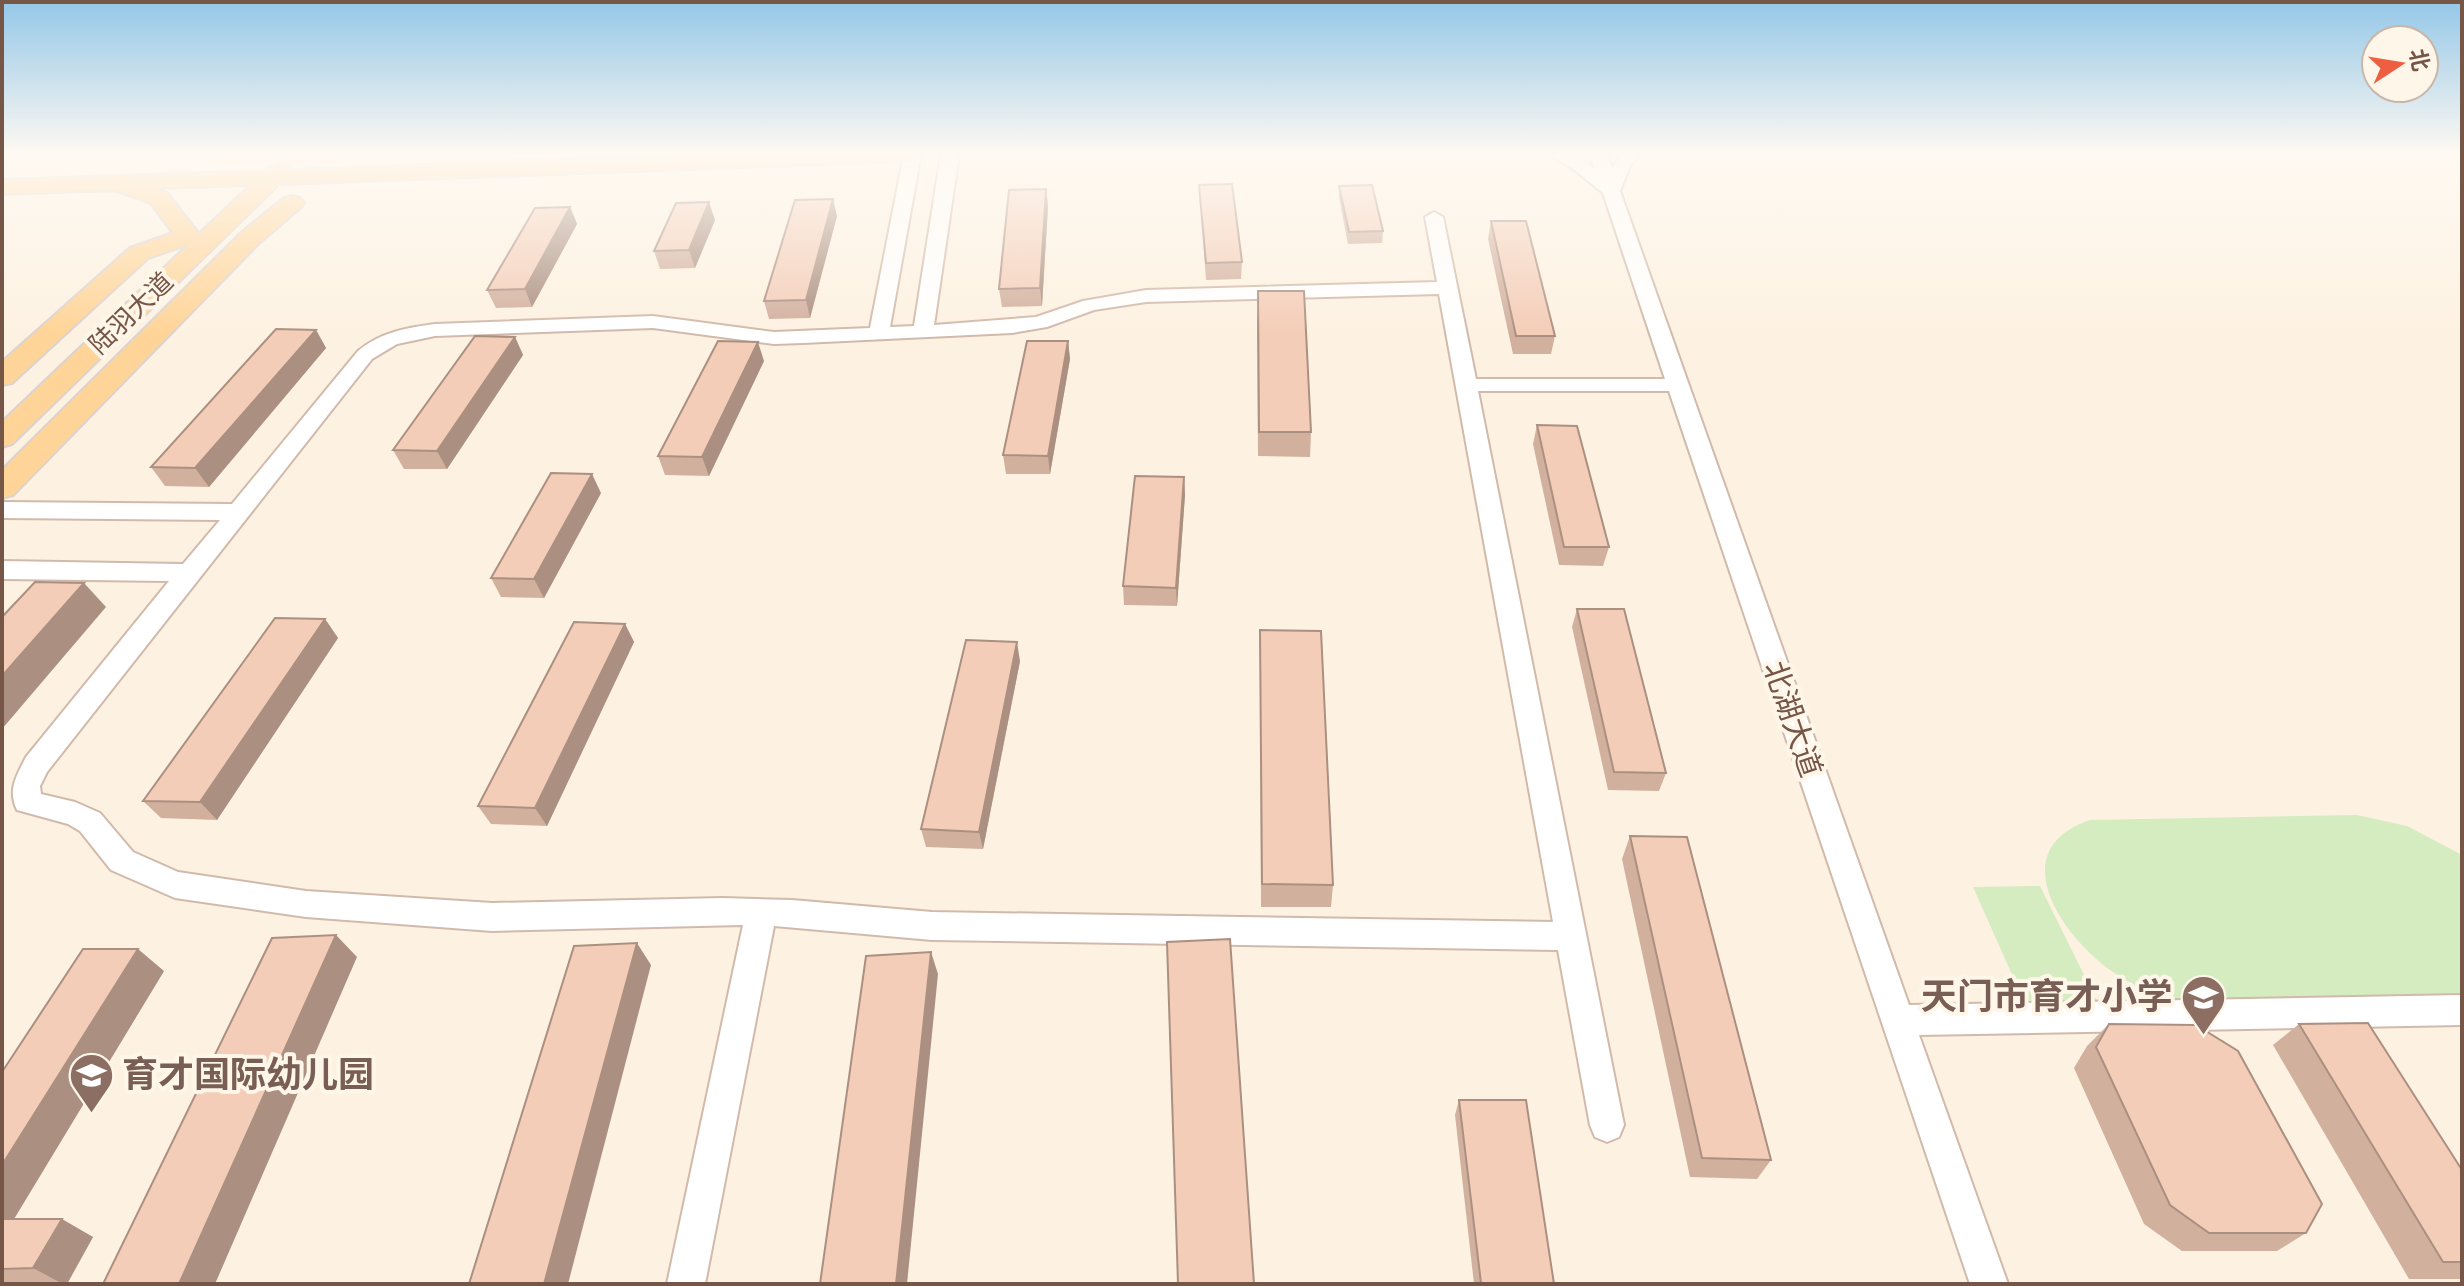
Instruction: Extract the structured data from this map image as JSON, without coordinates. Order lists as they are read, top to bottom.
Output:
{
  "streets": {
    "main road": ["陆羽大道"],
    "street": ["北湖大道"]
  },
  "places": {
    "school or university": ["天门市育才小学", "育才国际幼儿园"]
  },
  "north": "right"
}
